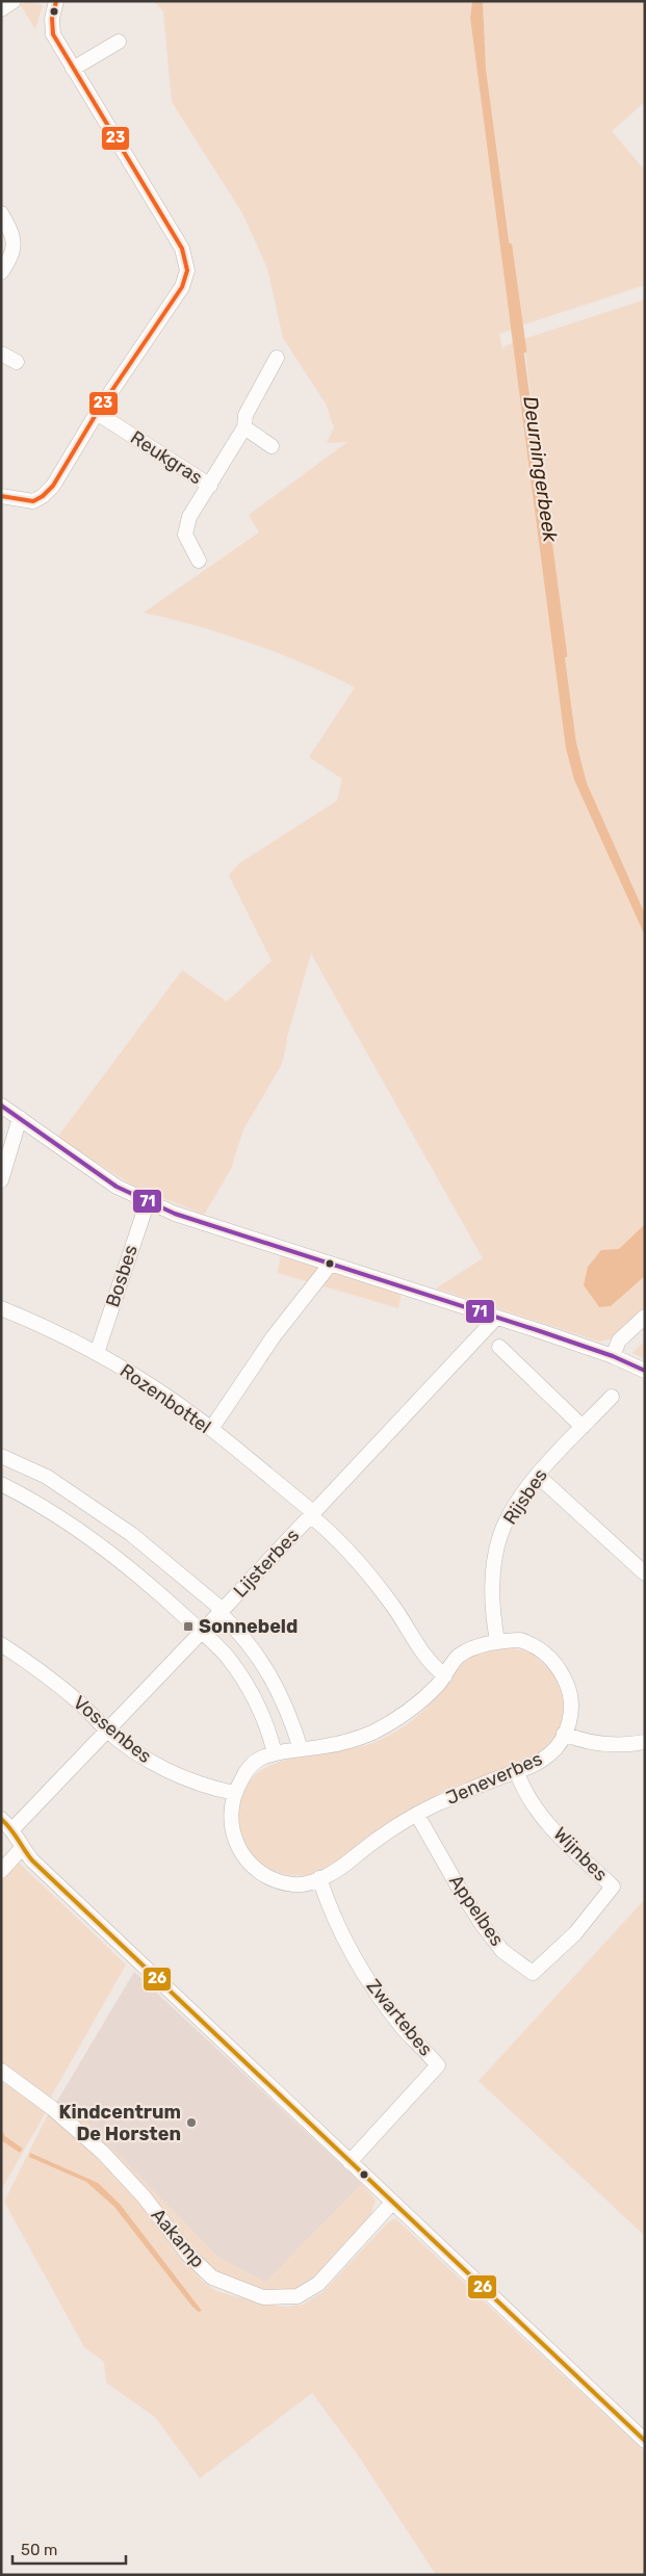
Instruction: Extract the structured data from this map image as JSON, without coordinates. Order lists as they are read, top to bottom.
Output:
{
  "streets": {
    "street": [
      "Reukgras",
      "Bosbes",
      "Rozenbottel",
      "Rijsbes",
      "Lijsterbes",
      "Vossenbes",
      "Jeneverbes",
      "Wijnbes",
      "Appelbes",
      "Zwartebes",
      "Aakamp"
    ]
  },
  "crossings": [
    ["Bosbes", "Rozenbottel"],
    ["Rozenbottel", "Lijsterbes"],
    ["Rozenbottel", "Jeneverbes"],
    ["Rijsbes", "Jeneverbes"],
    ["Lijsterbes", "Vossenbes"],
    ["Vossenbes", "Jeneverbes"],
    ["Jeneverbes", "Wijnbes"],
    ["Jeneverbes", "Appelbes"],
    ["Jeneverbes", "Zwartebes"],
    ["Wijnbes", "Appelbes"]
  ],
  "water": ["Deurningerbeek"],
  "places": {
    "transit": ["Sonnebeld"],
    "other": ["Kindcentrum De Horsten"]
  },
  "lines": ["transit line 23", "transit line 71", "transit line 26"],
  "scale_bar": "50 m"
}
